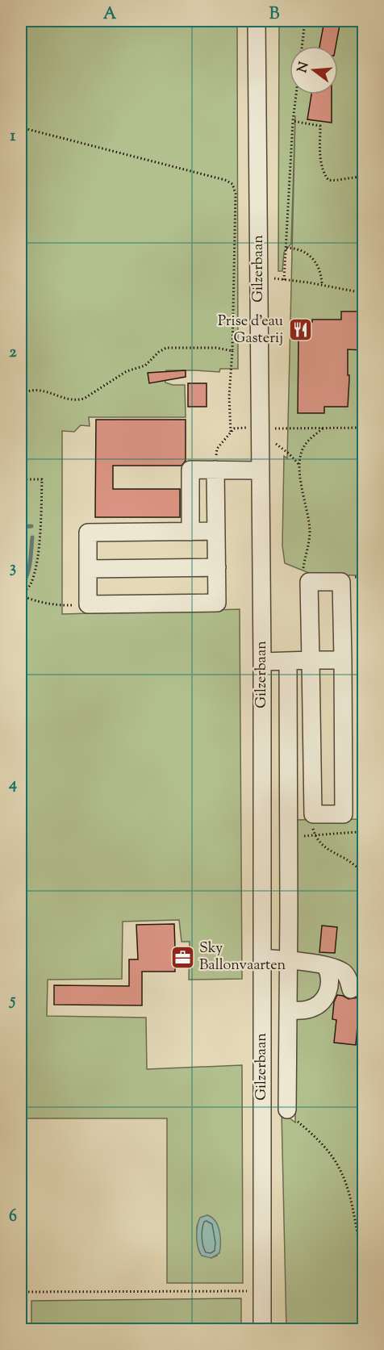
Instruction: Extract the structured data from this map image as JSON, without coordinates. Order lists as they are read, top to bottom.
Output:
{
  "streets": {
    "street": ["Gilzerbaan"]
  },
  "places": {
    "restaurant": ["Prise d'eau Gasterij"],
    "office": ["Sky Ballonvaarten"]
  },
  "north": "left",
  "grid": {
    "columns": ["A", "B"],
    "rows": [
      "1",
      "2",
      "3",
      "4",
      "5",
      "6"
    ]
  }
}
